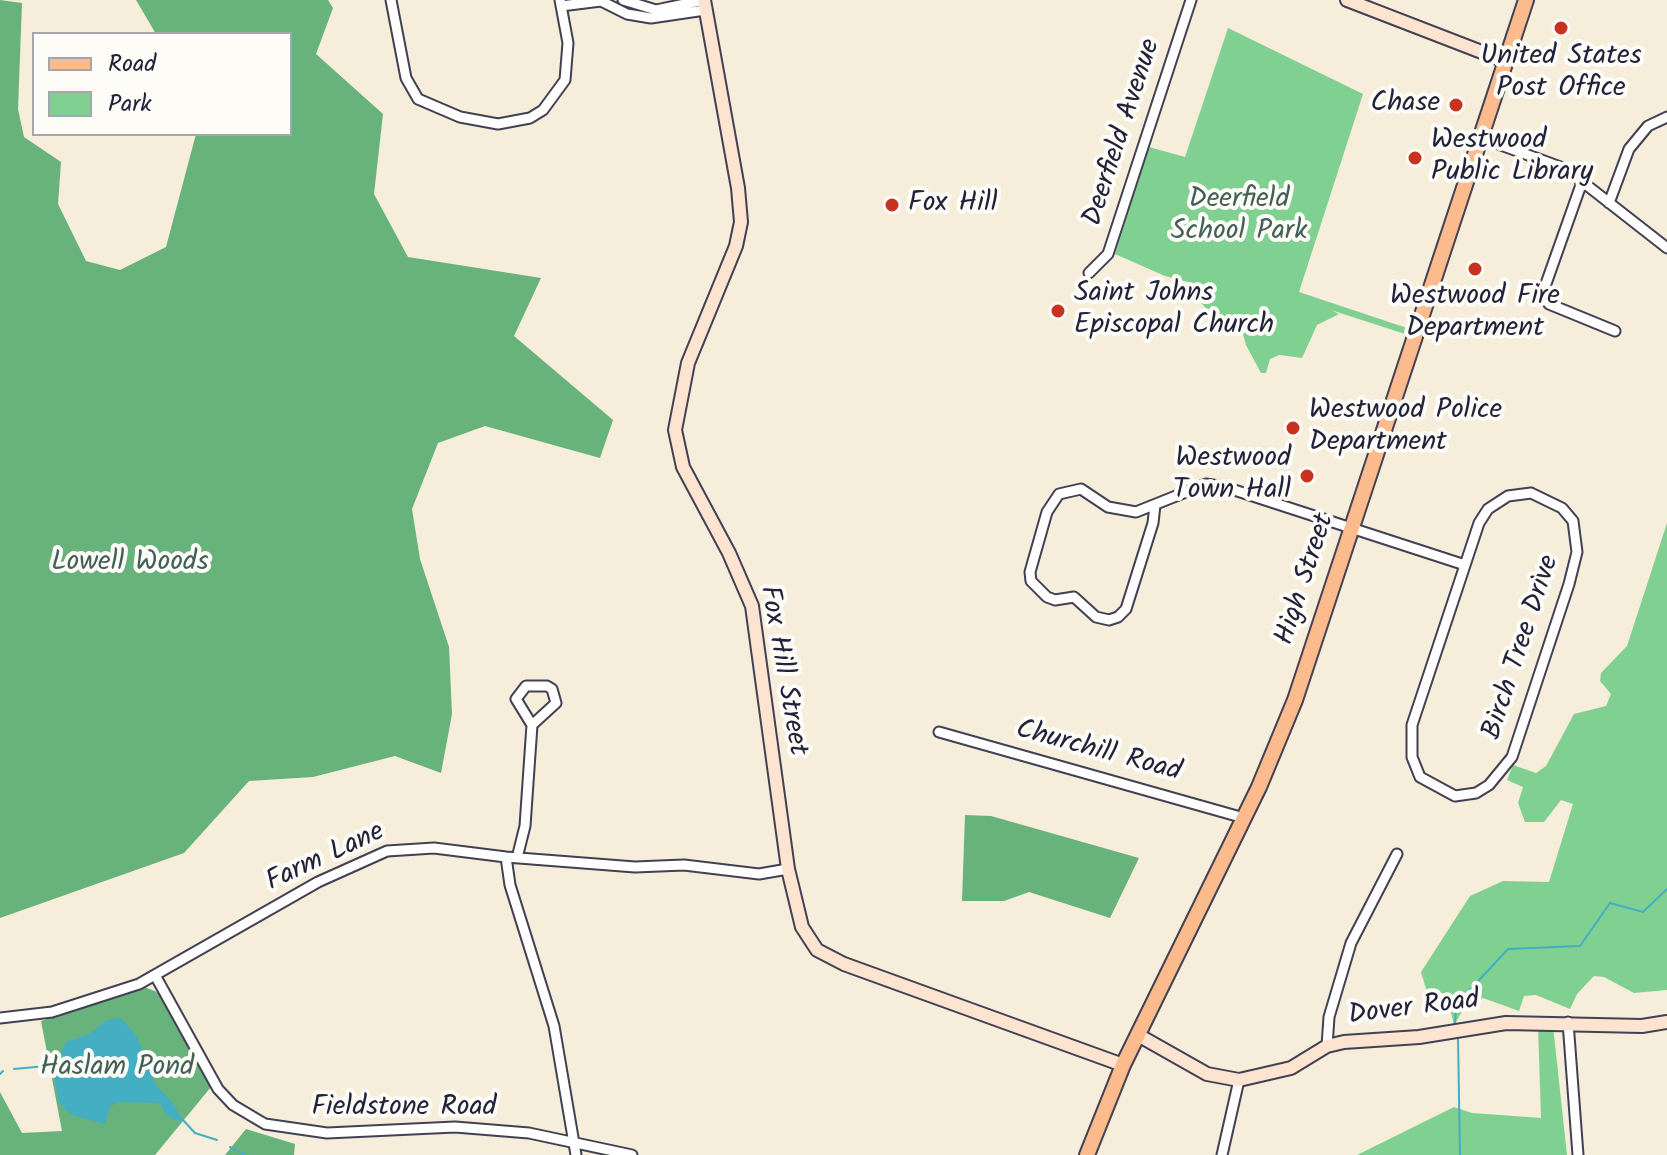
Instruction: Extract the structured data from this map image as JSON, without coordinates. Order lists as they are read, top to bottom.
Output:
{
  "streets": {
    "main road": ["High Street"],
    "street": [
      "Deerfield Avenue",
      "Birch Tree Drive",
      "Fox Hill Street",
      "Churchill Road",
      "Farm Lane",
      "Dover Road",
      "Fieldstone Road"
    ]
  },
  "crossings": [
    ["High Street", "Fox Hill Street"],
    ["High Street", "Churchill Road"],
    ["High Street", "Dover Road"],
    ["Fox Hill Street", "Farm Lane"],
    ["Farm Lane", "Fieldstone Road"]
  ],
  "parks": ["Deerfield School Park", "Lowell Woods", "Haslam Pond"],
  "places": [
    "United States Post Office",
    "Chase",
    "Westwood Public Library",
    "Fox Hill",
    "Westwood Fire Department",
    "Saint Johns Episcopal Church",
    "Westwood Police Department",
    "Westwood Town Hall"
  ],
  "legend": ["Road", "Park"]
}
